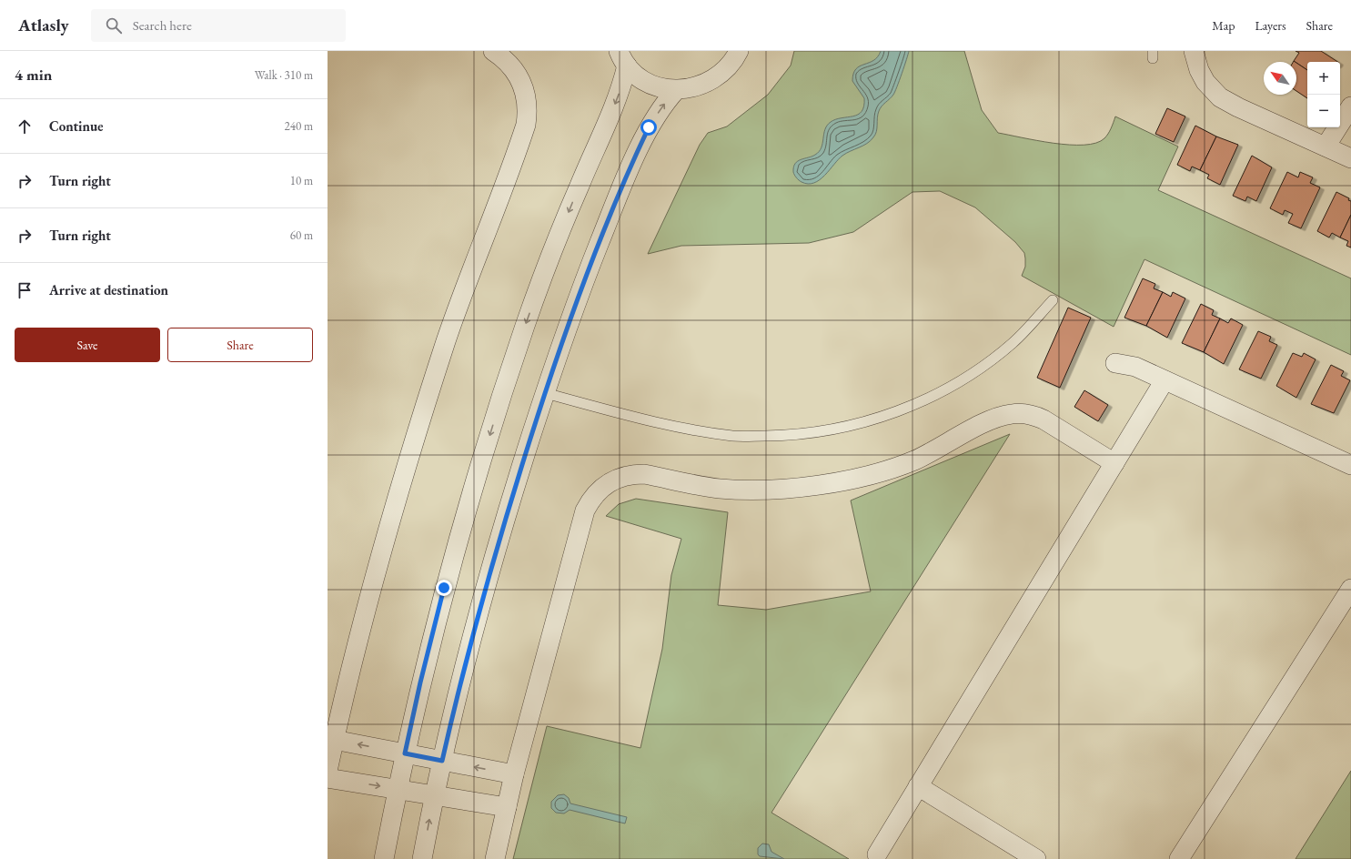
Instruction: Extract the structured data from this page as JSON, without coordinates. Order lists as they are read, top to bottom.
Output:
{
  "north": "top left",
  "page": {
    "header": "Atlasly",
    "search": "Search here",
    "nav": ["Map", "Layers", "Share"],
    "heading": ["4 min", "Walk · 310 m"],
    "map_buttons": ["+", "−"],
    "list": [
      ["Continue", "240 m"],
      ["Turn right", "10 m"],
      ["Turn right", "60 m"],
      "Arrive at destination"
    ],
    "buttons": ["Save", "Share"]
  }
}
